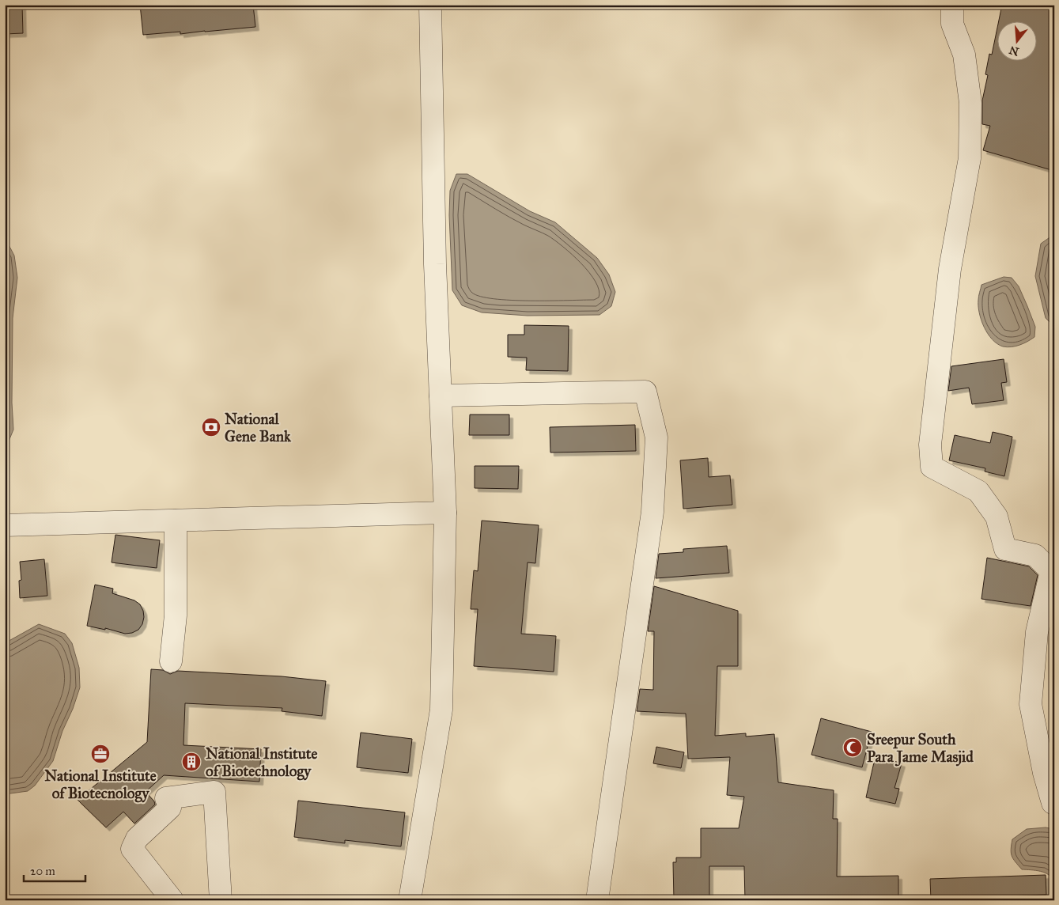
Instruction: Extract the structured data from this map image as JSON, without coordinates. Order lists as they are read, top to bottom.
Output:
{
  "places": {
    "bank": ["National Gene Bank"],
    "mosque": ["Sreepur South Para Jame Masjid"],
    "office": ["National Institute of Biotecnology"],
    "building": ["National Institute of Biotechnology"]
  },
  "scale_bar": "20 m",
  "north": "bottom"
}
